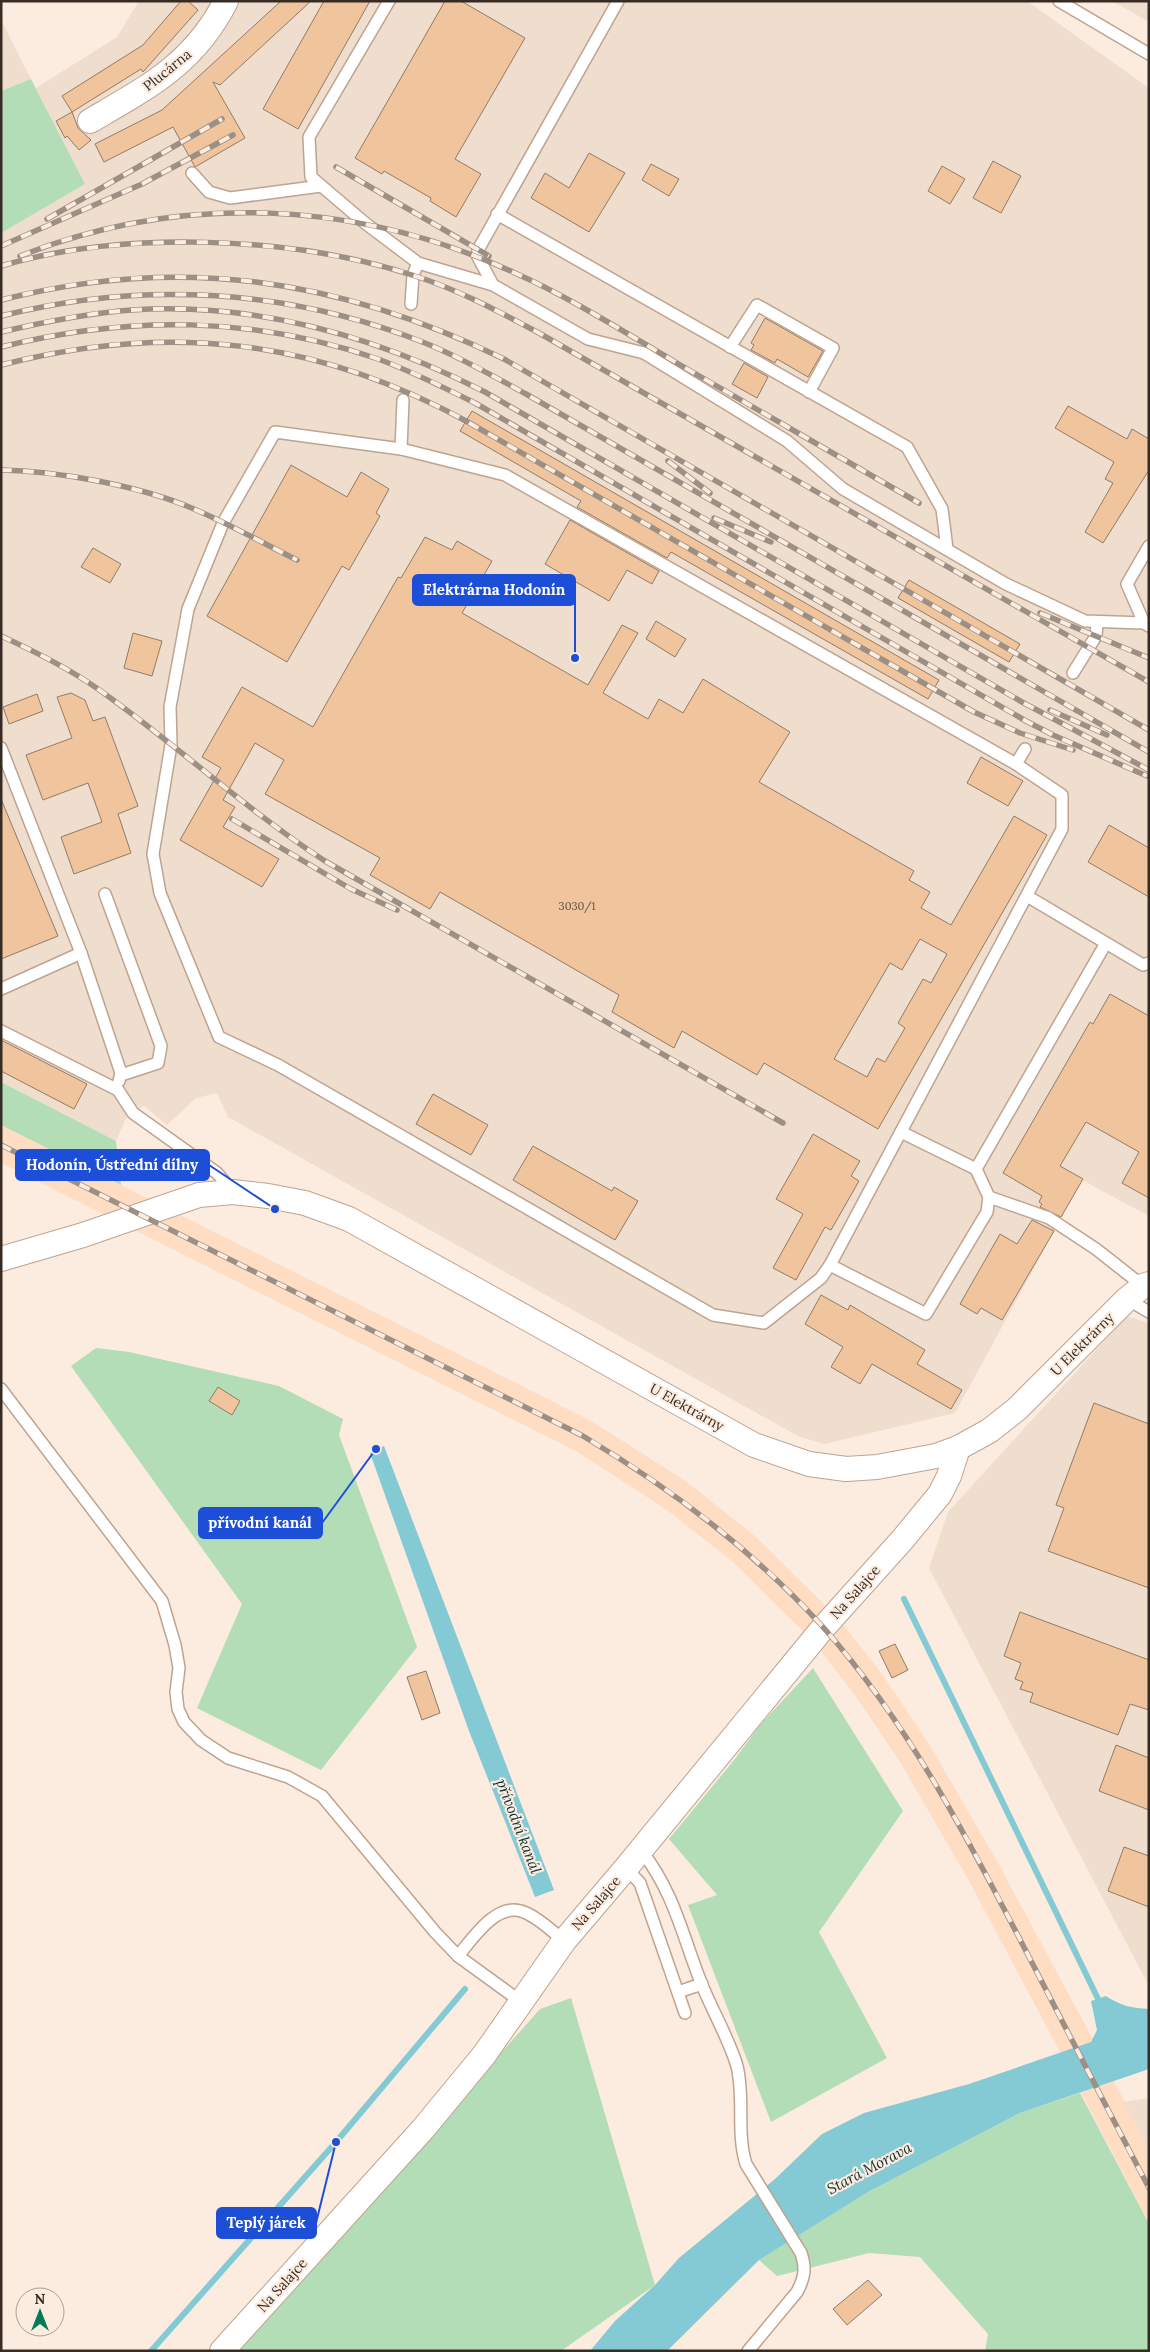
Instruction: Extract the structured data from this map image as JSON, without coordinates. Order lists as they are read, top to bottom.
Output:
{
  "streets": {
    "street": ["Plucárna", "U Elektrárny", "Na Salajce"]
  },
  "crossings": [
    ["U Elektrárny", "Na Salajce"]
  ],
  "water": ["přívodní kanál", "Stará Morava"],
  "places": [
    "Elektrárna Hodonín",
    "Hodonín, Ústřední dílny",
    "přívodní kanál",
    "Teplý járek"
  ],
  "house_numbers": ["3030/1"],
  "north": "top"
}
